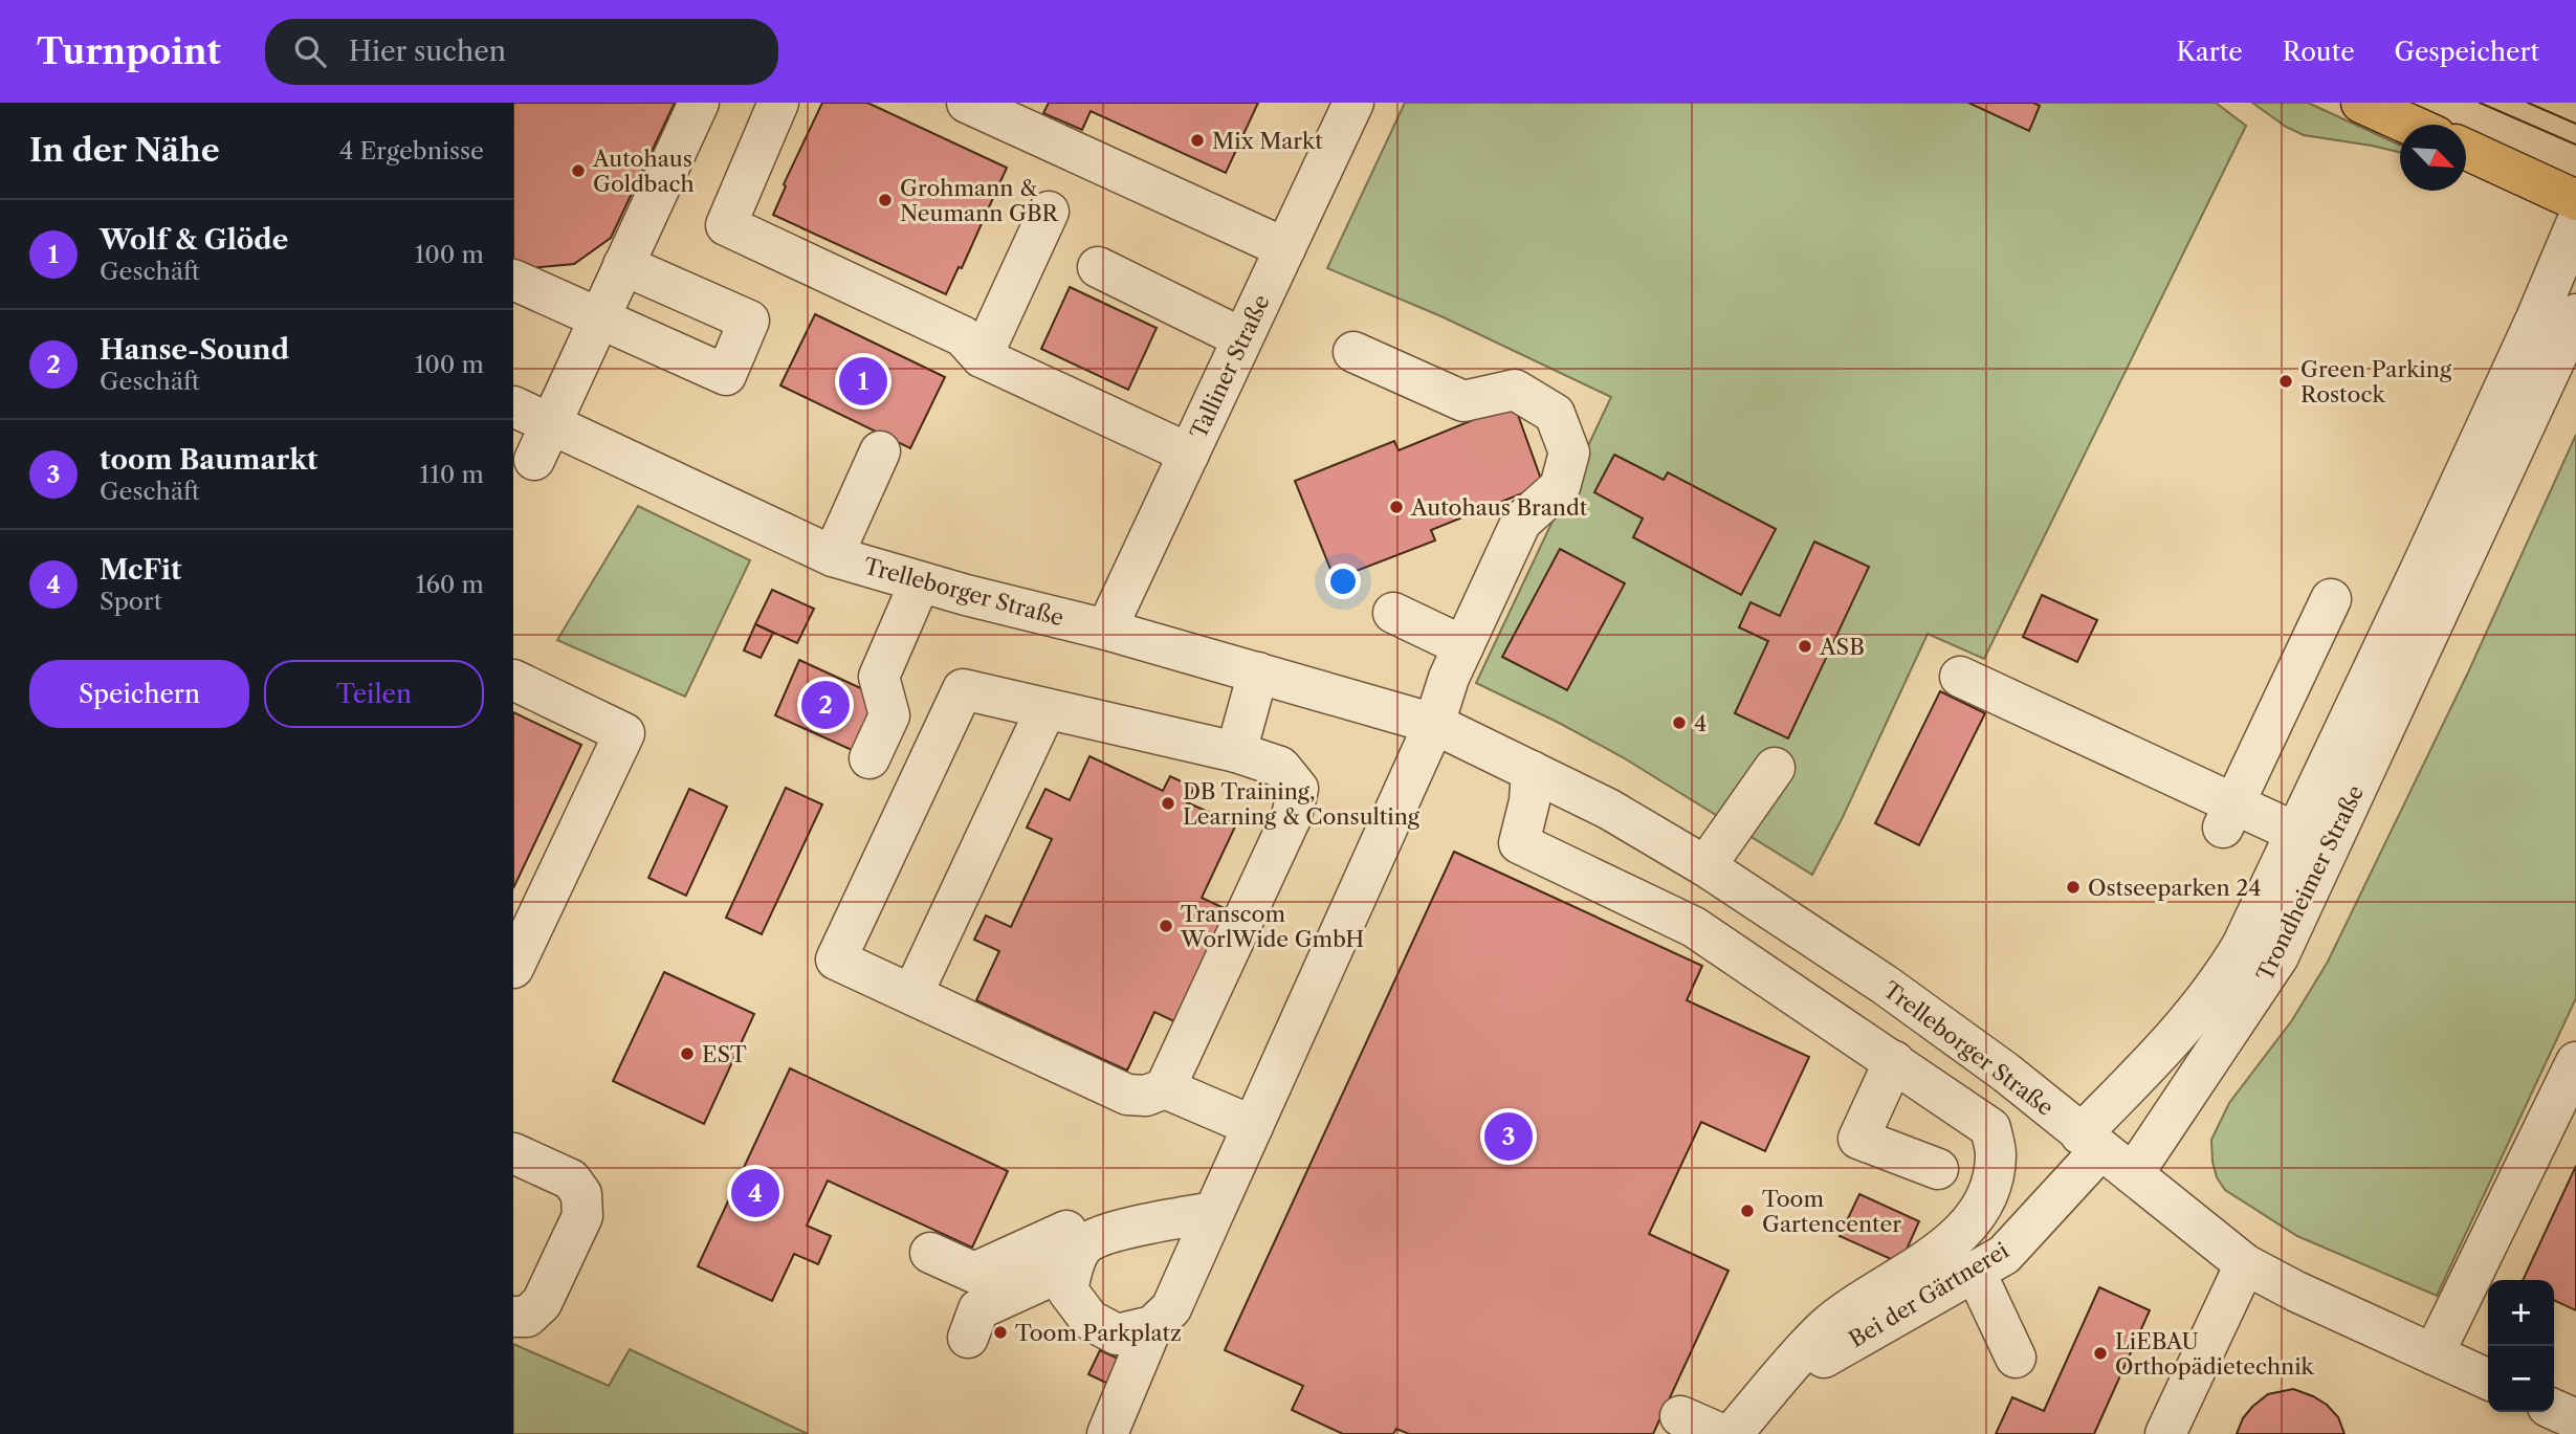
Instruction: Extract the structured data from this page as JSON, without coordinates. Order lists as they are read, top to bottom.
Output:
{
  "streets": {
    "street": [
      "Talliner Straße",
      "Trelleborger Straße",
      "Trondheimer Straße",
      "Bei der Gärtnerei"
    ]
  },
  "crossings": [
    ["Talliner Straße", "Trelleborger Straße"],
    ["Trelleborger Straße", "Trondheimer Straße"],
    ["Trelleborger Straße", "Bei der Gärtnerei"],
    ["Trondheimer Straße", "Bei der Gärtnerei"]
  ],
  "places": [
    "Mix Markt",
    "Autohaus Goldbach",
    "Grohmann & Neumann GBR",
    "Green Parking Rostock",
    "Autohaus Brandt",
    "ASB",
    "4",
    "DB Training, Learning & Consulting",
    "Ostseeparken 24",
    "Transcom WorlWide GmbH",
    "EST",
    "Toom Gartencenter",
    "Toom Parkplatz",
    "LiEBAU Orthopädietechnik"
  ],
  "north": "bottom right",
  "page": {
    "header": "Turnpoint",
    "search": "Hier suchen",
    "nav": ["Karte", "Route", "Gespeichert"],
    "heading": ["In der Nähe", "4 Ergebnisse"],
    "list": [
      {
        "mark": "1",
        "name": "Wolf & Glöde",
        "note": "Geschäft",
        "value": "100 m"
      },
      {
        "mark": "2",
        "name": "Hanse-Sound",
        "note": "Geschäft",
        "value": "100 m"
      },
      {
        "mark": "3",
        "name": "toom Baumarkt",
        "note": "Geschäft",
        "value": "110 m"
      },
      {
        "mark": "4",
        "name": "McFit",
        "note": "Sport",
        "value": "160 m"
      }
    ],
    "pins": [
      "1",
      "2",
      "3",
      "4"
    ],
    "buttons": ["Speichern", "Teilen"],
    "map_buttons": ["+", "−"]
  }
}
